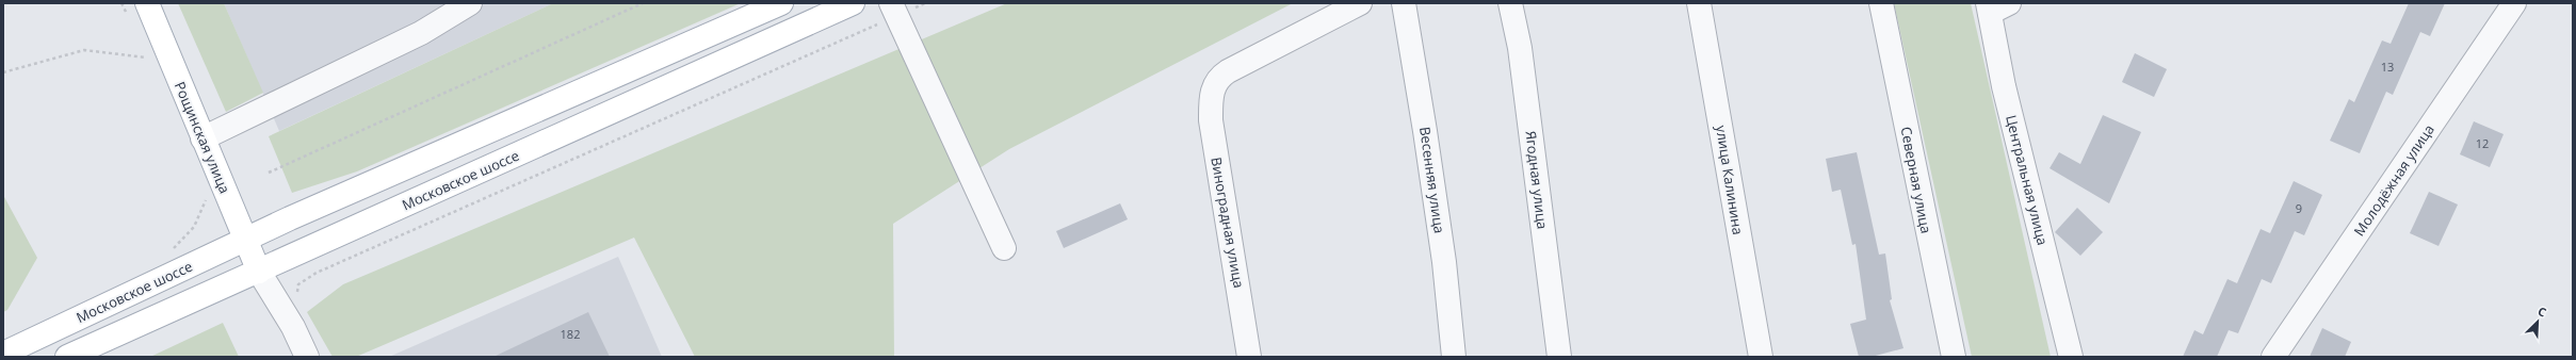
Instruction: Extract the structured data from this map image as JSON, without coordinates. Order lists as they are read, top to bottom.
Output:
{
  "streets": {
    "main road": ["Рощинская улица", "Московское шоссе"],
    "street": [
      "Весенняя улица",
      "Ягодная улица",
      "улица Калинина",
      "Северная улица",
      "Центральная улица",
      "Молодёжная улица",
      "Виноградная улица"
    ]
  },
  "crossings": [
    ["Рощинская улица", "Московское шоссе"]
  ],
  "house_numbers": [
    "13",
    "12",
    "9",
    "182"
  ],
  "north": "top right"
}
